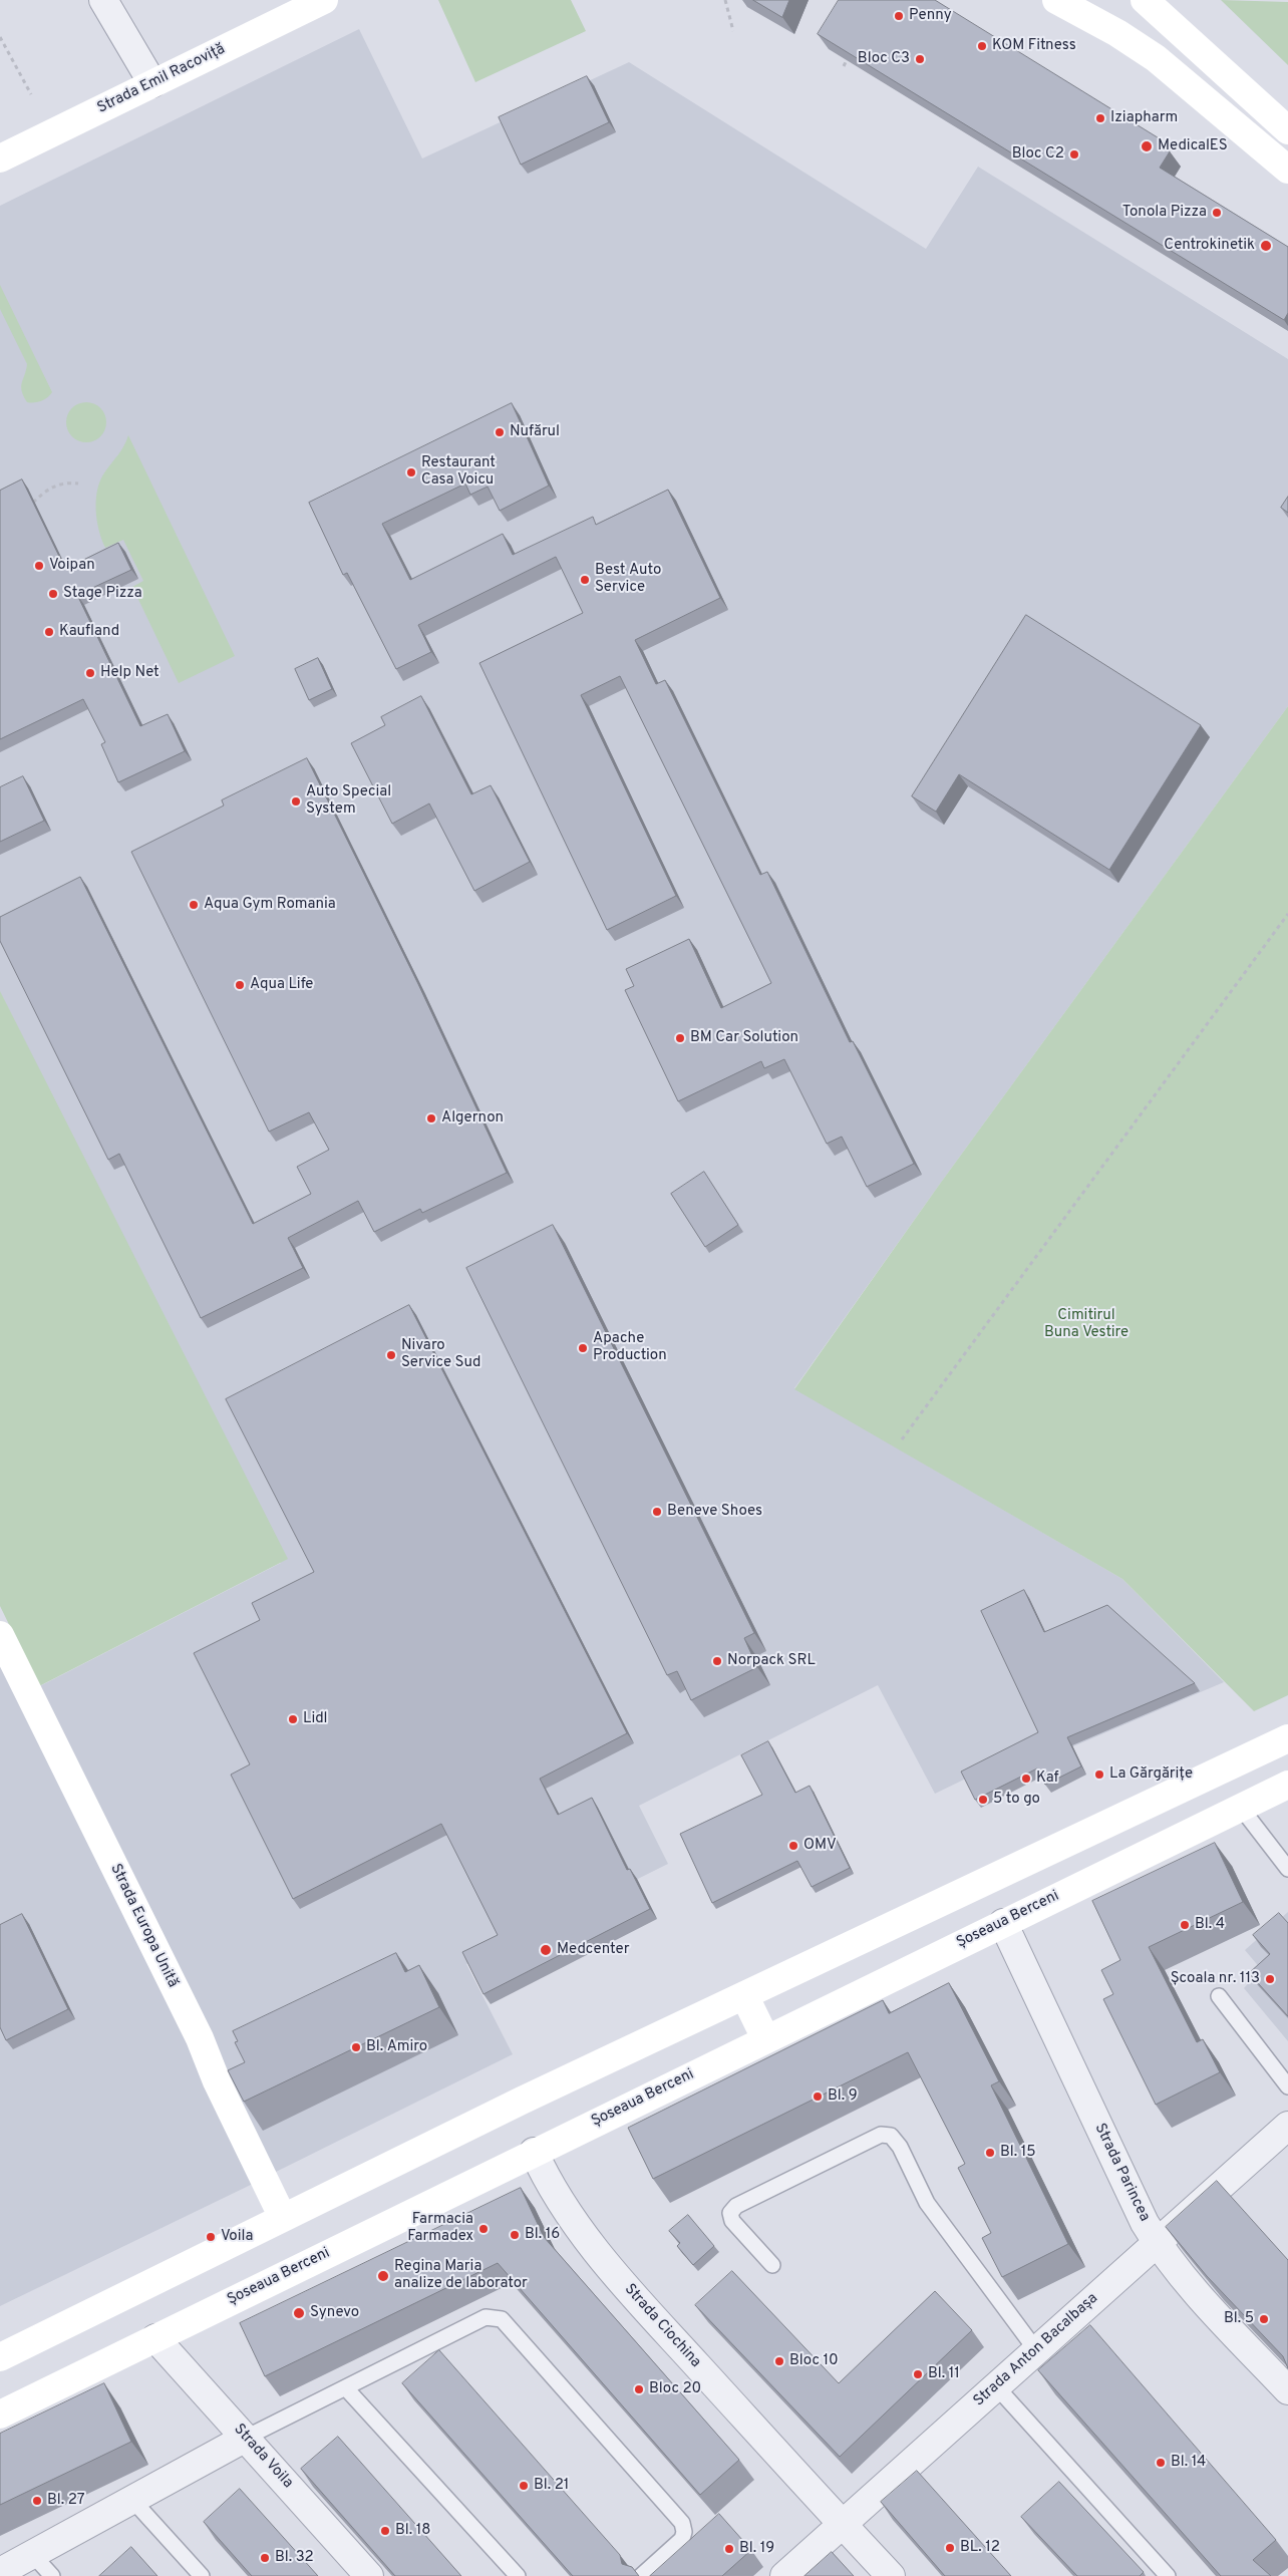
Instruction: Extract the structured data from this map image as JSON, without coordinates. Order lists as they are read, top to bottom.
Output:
{
  "streets": {
    "main road": ["Strada Emil Racoviță", "Șoseaua Berceni", "Strada Europa Unită"],
    "street": [
      "Strada Parincea",
      "Strada Ciochina",
      "Strada Anton Bacalbașa",
      "Strada Voila"
    ]
  },
  "crossings": [
    ["Șoseaua Berceni", "Strada Parincea"],
    ["Șoseaua Berceni", "Strada Ciochina"],
    ["Șoseaua Berceni", "Strada Voila"],
    ["Strada Parincea", "Strada Anton Bacalbașa"],
    ["Strada Ciochina", "Strada Anton Bacalbașa"]
  ],
  "parks": ["Cimitirul Buna Vestire"],
  "places": [
    "Penny",
    "KOM Fitness",
    "Bloc C3",
    "Iziapharm",
    "MedicalES",
    "Bloc C2",
    "Tonola Pizza",
    "Centrokinetik",
    "Nufărul",
    "Restaurant Casa Voicu",
    "Voipan",
    "Best Auto Service",
    "Stage Pizza",
    "Kaufland",
    "Help Net",
    "Auto Special System",
    "Aqua Gym Romania",
    "Aqua Life",
    "BM Car Solution",
    "Algernon",
    "Apache Production",
    "Nivaro Service Sud",
    "Beneve Shoes",
    "Norpack SRL",
    "Lidl",
    "La Gărgărițe",
    "Kaf",
    "5 to go",
    "OMV",
    "Bl. 4",
    "Medcenter",
    "Școala nr. 113",
    "Bl. Amiro",
    "Bl. 9",
    "Bl. 15",
    "Farmacia Farmadex",
    "Bl. 16",
    "Voila",
    "Regina Maria analize de laborator",
    "Synevo",
    "Bl. 5",
    "Bloc 10",
    "Bl. 11",
    "Bloc 20",
    "Bl. 14",
    "Bl. 21",
    "Bl. 27",
    "Bl. 18",
    "BL. 12",
    "Bl. 19",
    "Bl. 32"
  ]
}
